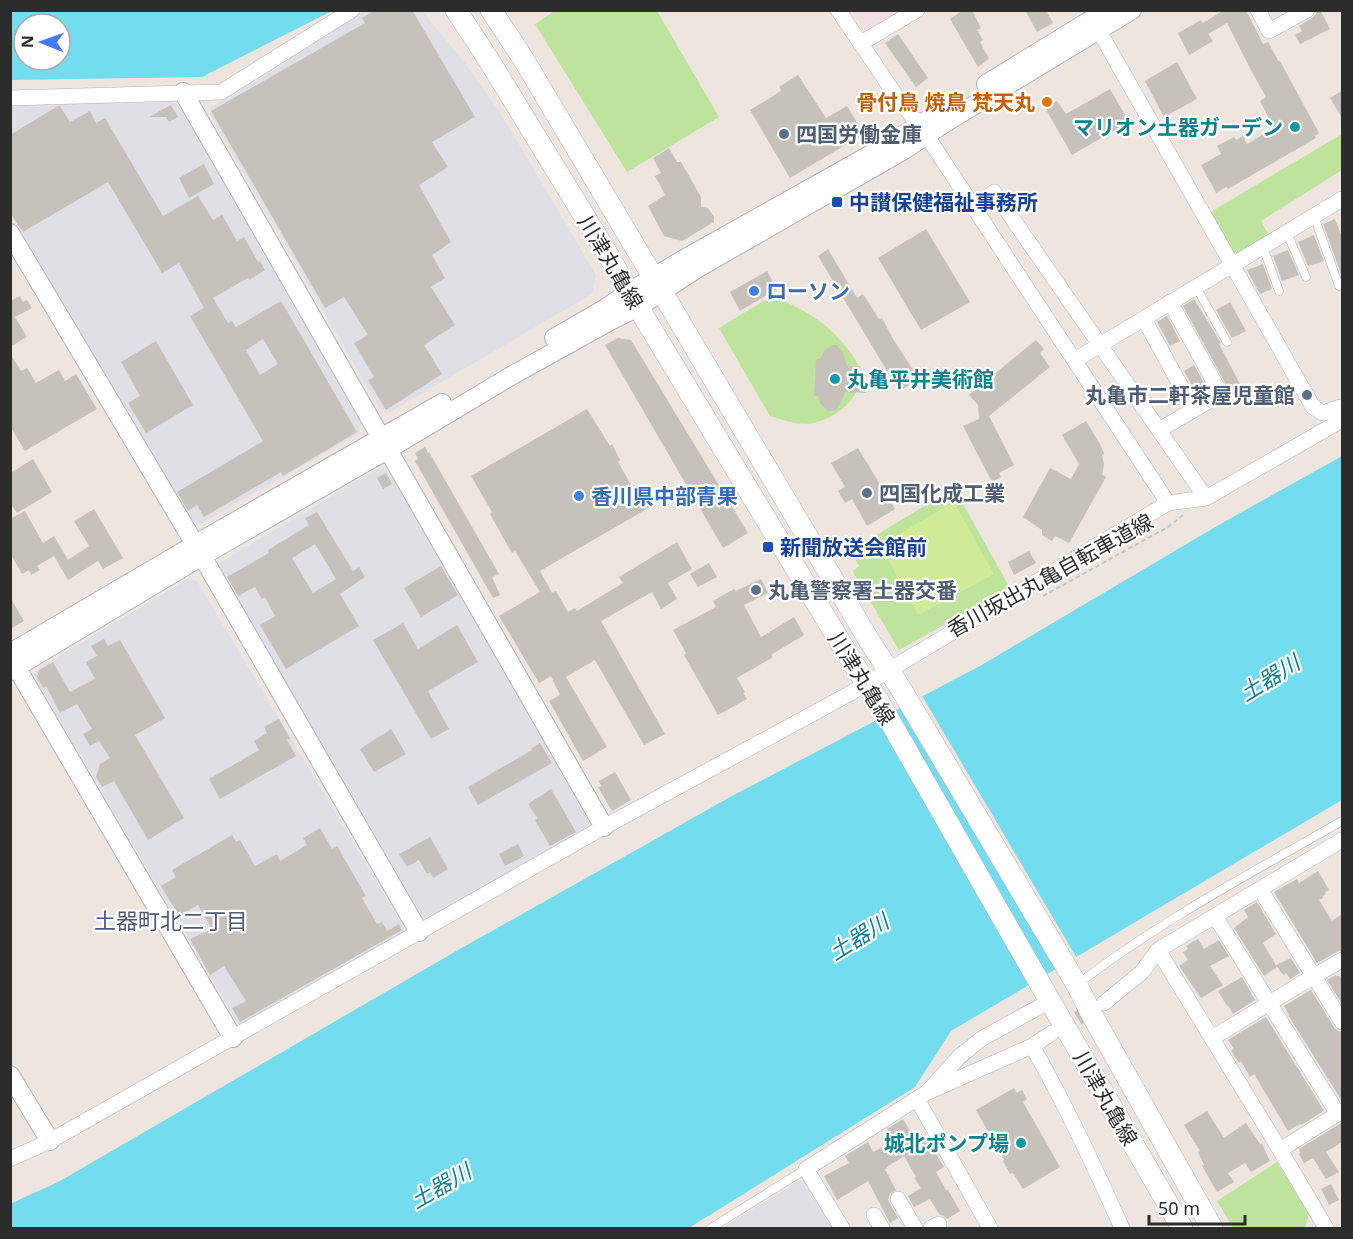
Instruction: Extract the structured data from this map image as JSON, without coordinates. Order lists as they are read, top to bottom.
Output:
{
  "streets": {
    "main road": ["川津丸亀線"],
    "path": ["香川坂出丸亀自転車道線"]
  },
  "districts": ["土器町北二丁目"],
  "water": ["土器川"],
  "places": {
    "other": [
      "骨付鳥 焼鳥 梵天丸",
      "マリオン土器ガーデン",
      "四国労働金庫",
      "ローソン",
      "丸亀平井美術館",
      "丸亀市二軒茶屋児童館",
      "四国化成工業",
      "香川県中部青果",
      "丸亀警察署土器交番",
      "城北ポンプ場"
    ],
    "transit": ["中讃保健福祉事務所", "新聞放送会館前"]
  },
  "scale_bar": "50 m",
  "north": "left"
}
